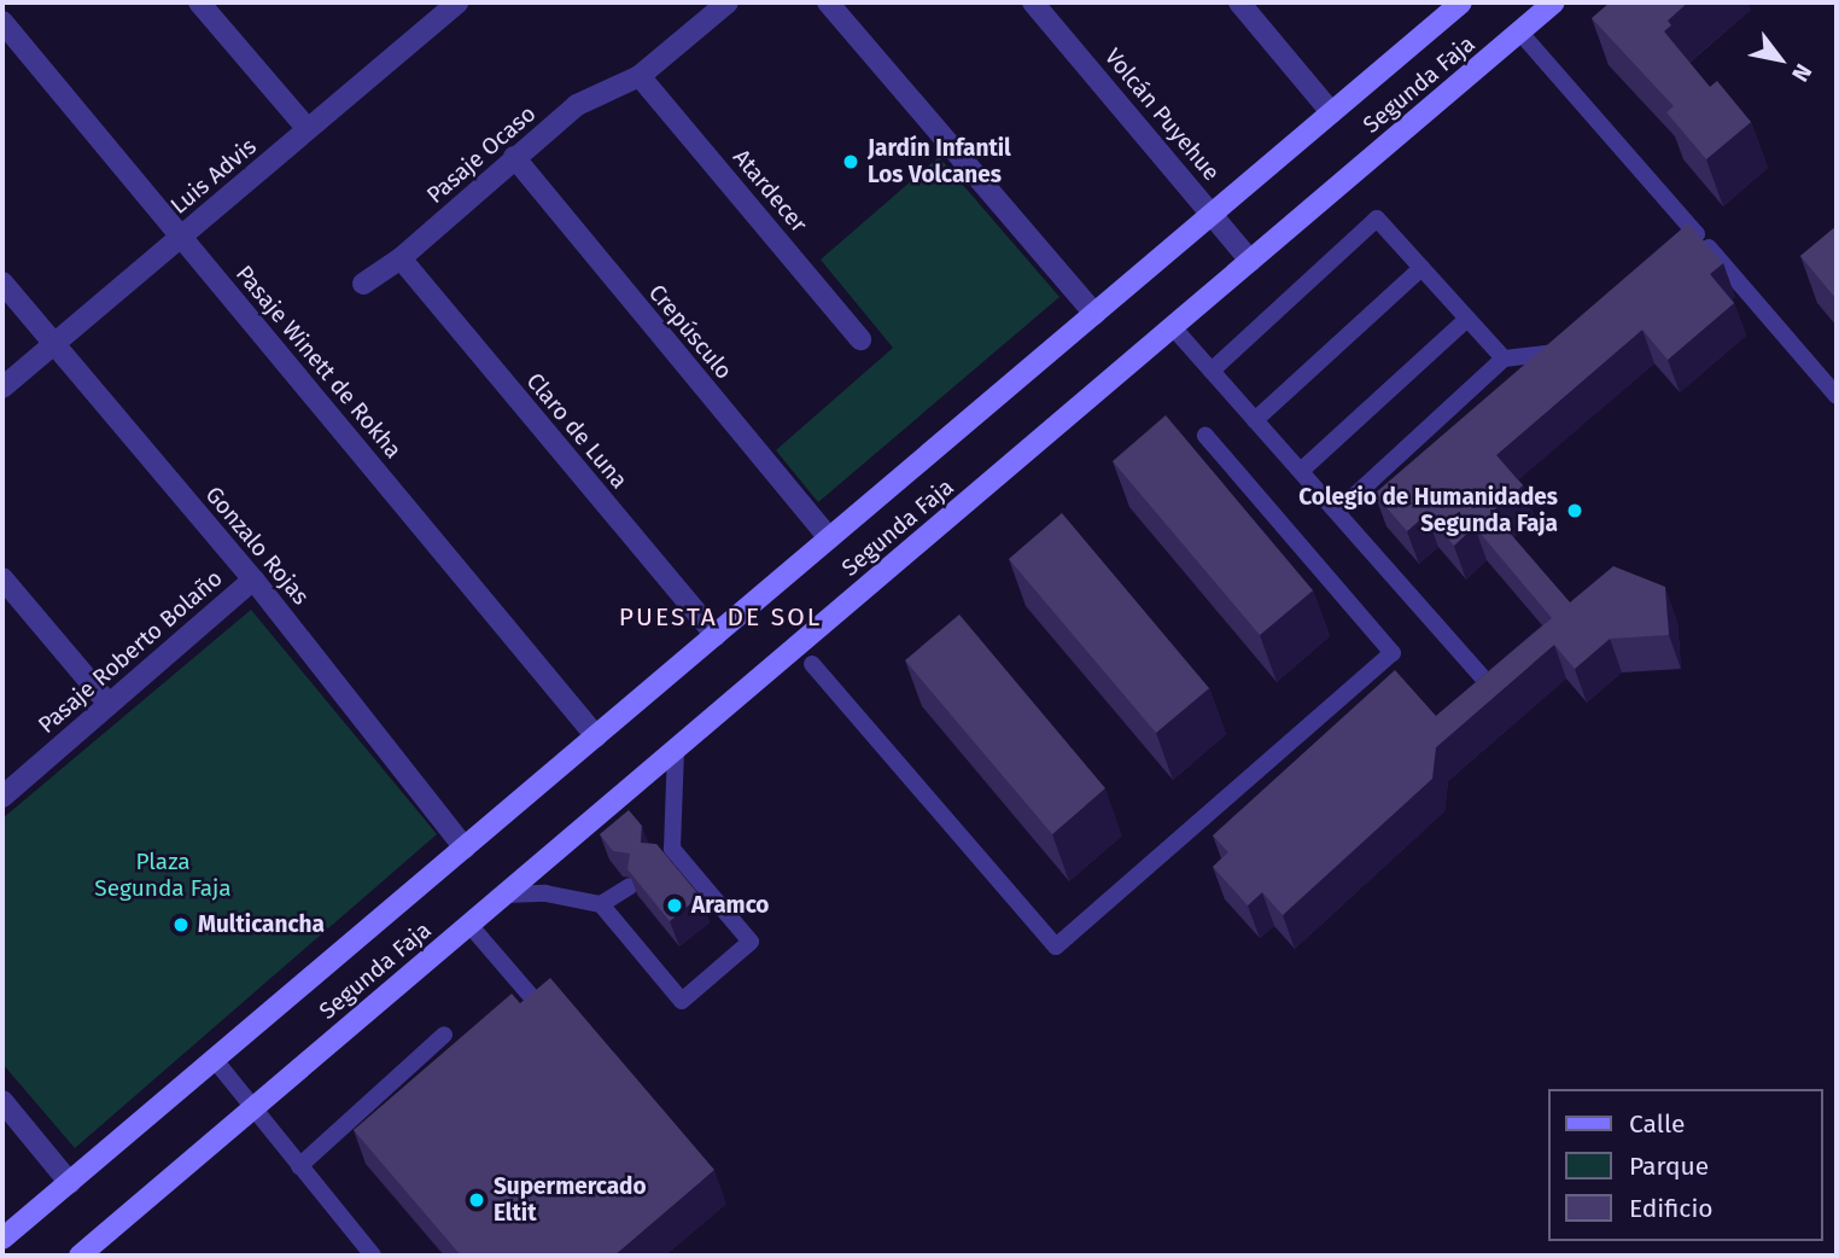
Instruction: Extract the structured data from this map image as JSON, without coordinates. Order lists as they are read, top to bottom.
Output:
{
  "streets": {
    "main road": ["Segunda Faja"],
    "street": [
      "Volcán Puyehue",
      "Pasaje Ocaso",
      "Luis Advis",
      "Atardecer",
      "Crepúsculo",
      "Pasaje Winett de Rokha",
      "Claro de Luna",
      "Gonzalo Rojas",
      "Pasaje Roberto Bolaño"
    ]
  },
  "crossings": [
    ["Segunda Faja", "Volcán Puyehue"],
    ["Segunda Faja", "Crepúsculo"],
    ["Segunda Faja", "Pasaje Winett de Rokha"],
    ["Segunda Faja", "Claro de Luna"],
    ["Segunda Faja", "Gonzalo Rojas"],
    ["Pasaje Ocaso", "Atardecer"],
    ["Pasaje Ocaso", "Crepúsculo"],
    ["Pasaje Ocaso", "Claro de Luna"],
    ["Luis Advis", "Pasaje Winett de Rokha"],
    ["Luis Advis", "Gonzalo Rojas"],
    ["Gonzalo Rojas", "Pasaje Roberto Bolaño"]
  ],
  "districts": ["PUESTA DE SOL"],
  "parks": ["Plaza Segunda Faja"],
  "places": [
    "Jardín Infantil Los Volcanes",
    "Colegio de Humanidades Segunda Faja",
    "Aramco",
    "Multicancha",
    "Supermercado Eltit"
  ],
  "legend": ["Calle", "Parque", "Edificio"],
  "north": "bottom right"
}
